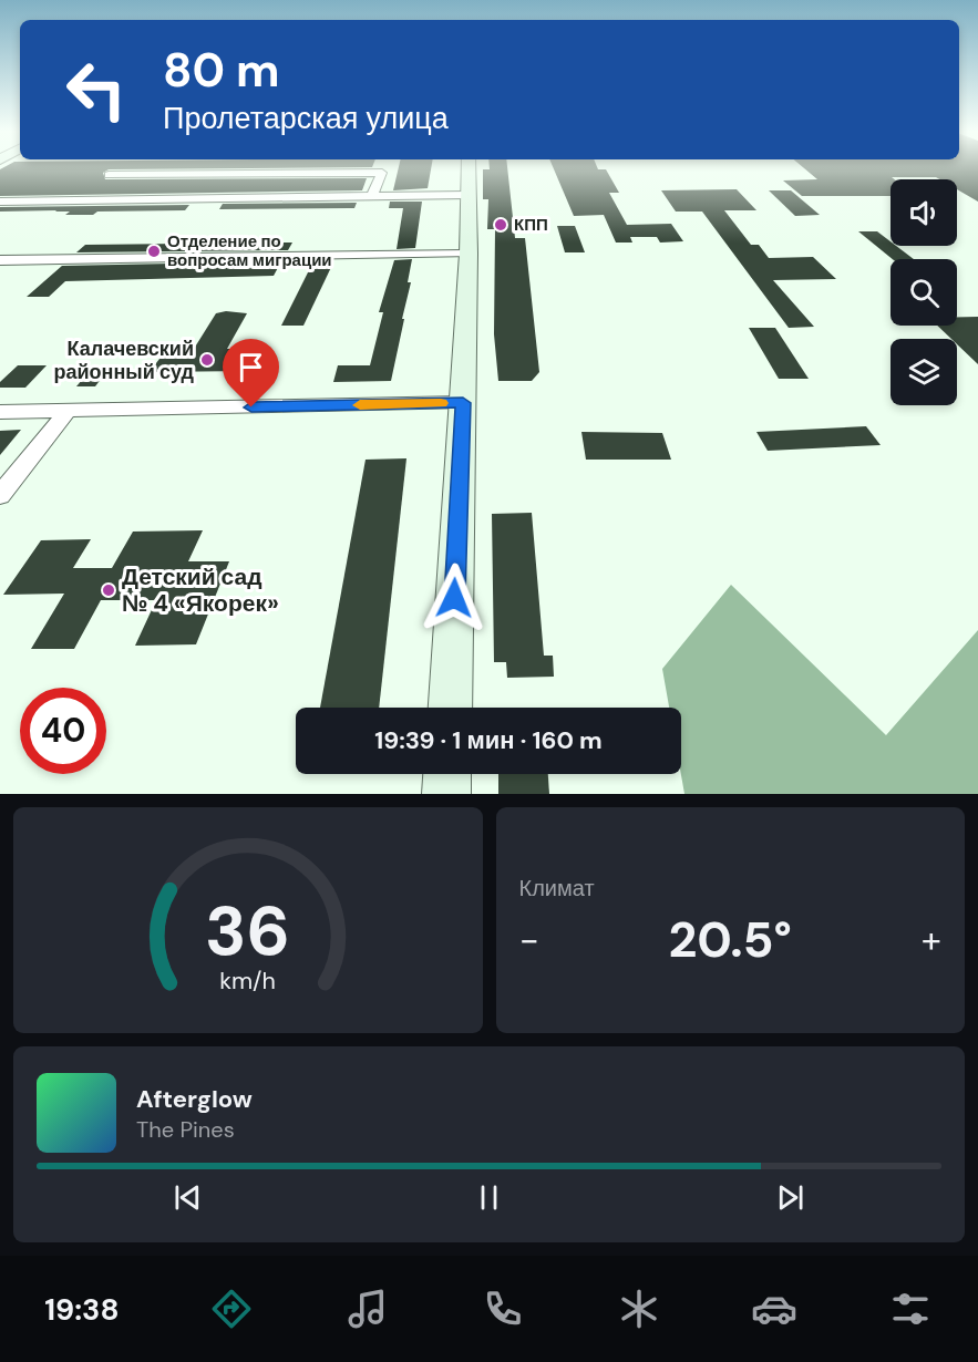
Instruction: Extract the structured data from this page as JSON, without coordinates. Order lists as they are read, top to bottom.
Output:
{
  "places": [
    "КПП",
    "Отделение по вопросам миграции",
    "Калачевский районный суд",
    "Детский сад № 4 «Якорек»"
  ],
  "page": {
    "turn": ["80 m", "Пролетарская улица"],
    "limit": "40",
    "trip": "19:39 · 1 мин · 160 m",
    "tile": "Климат",
    "heat": ["−", "20.5°", "+"],
    "song": ["Afterglow", "The Pines"],
    "tabs": "19:38",
    "gauge": ["36", "km/h"]
  }
}
